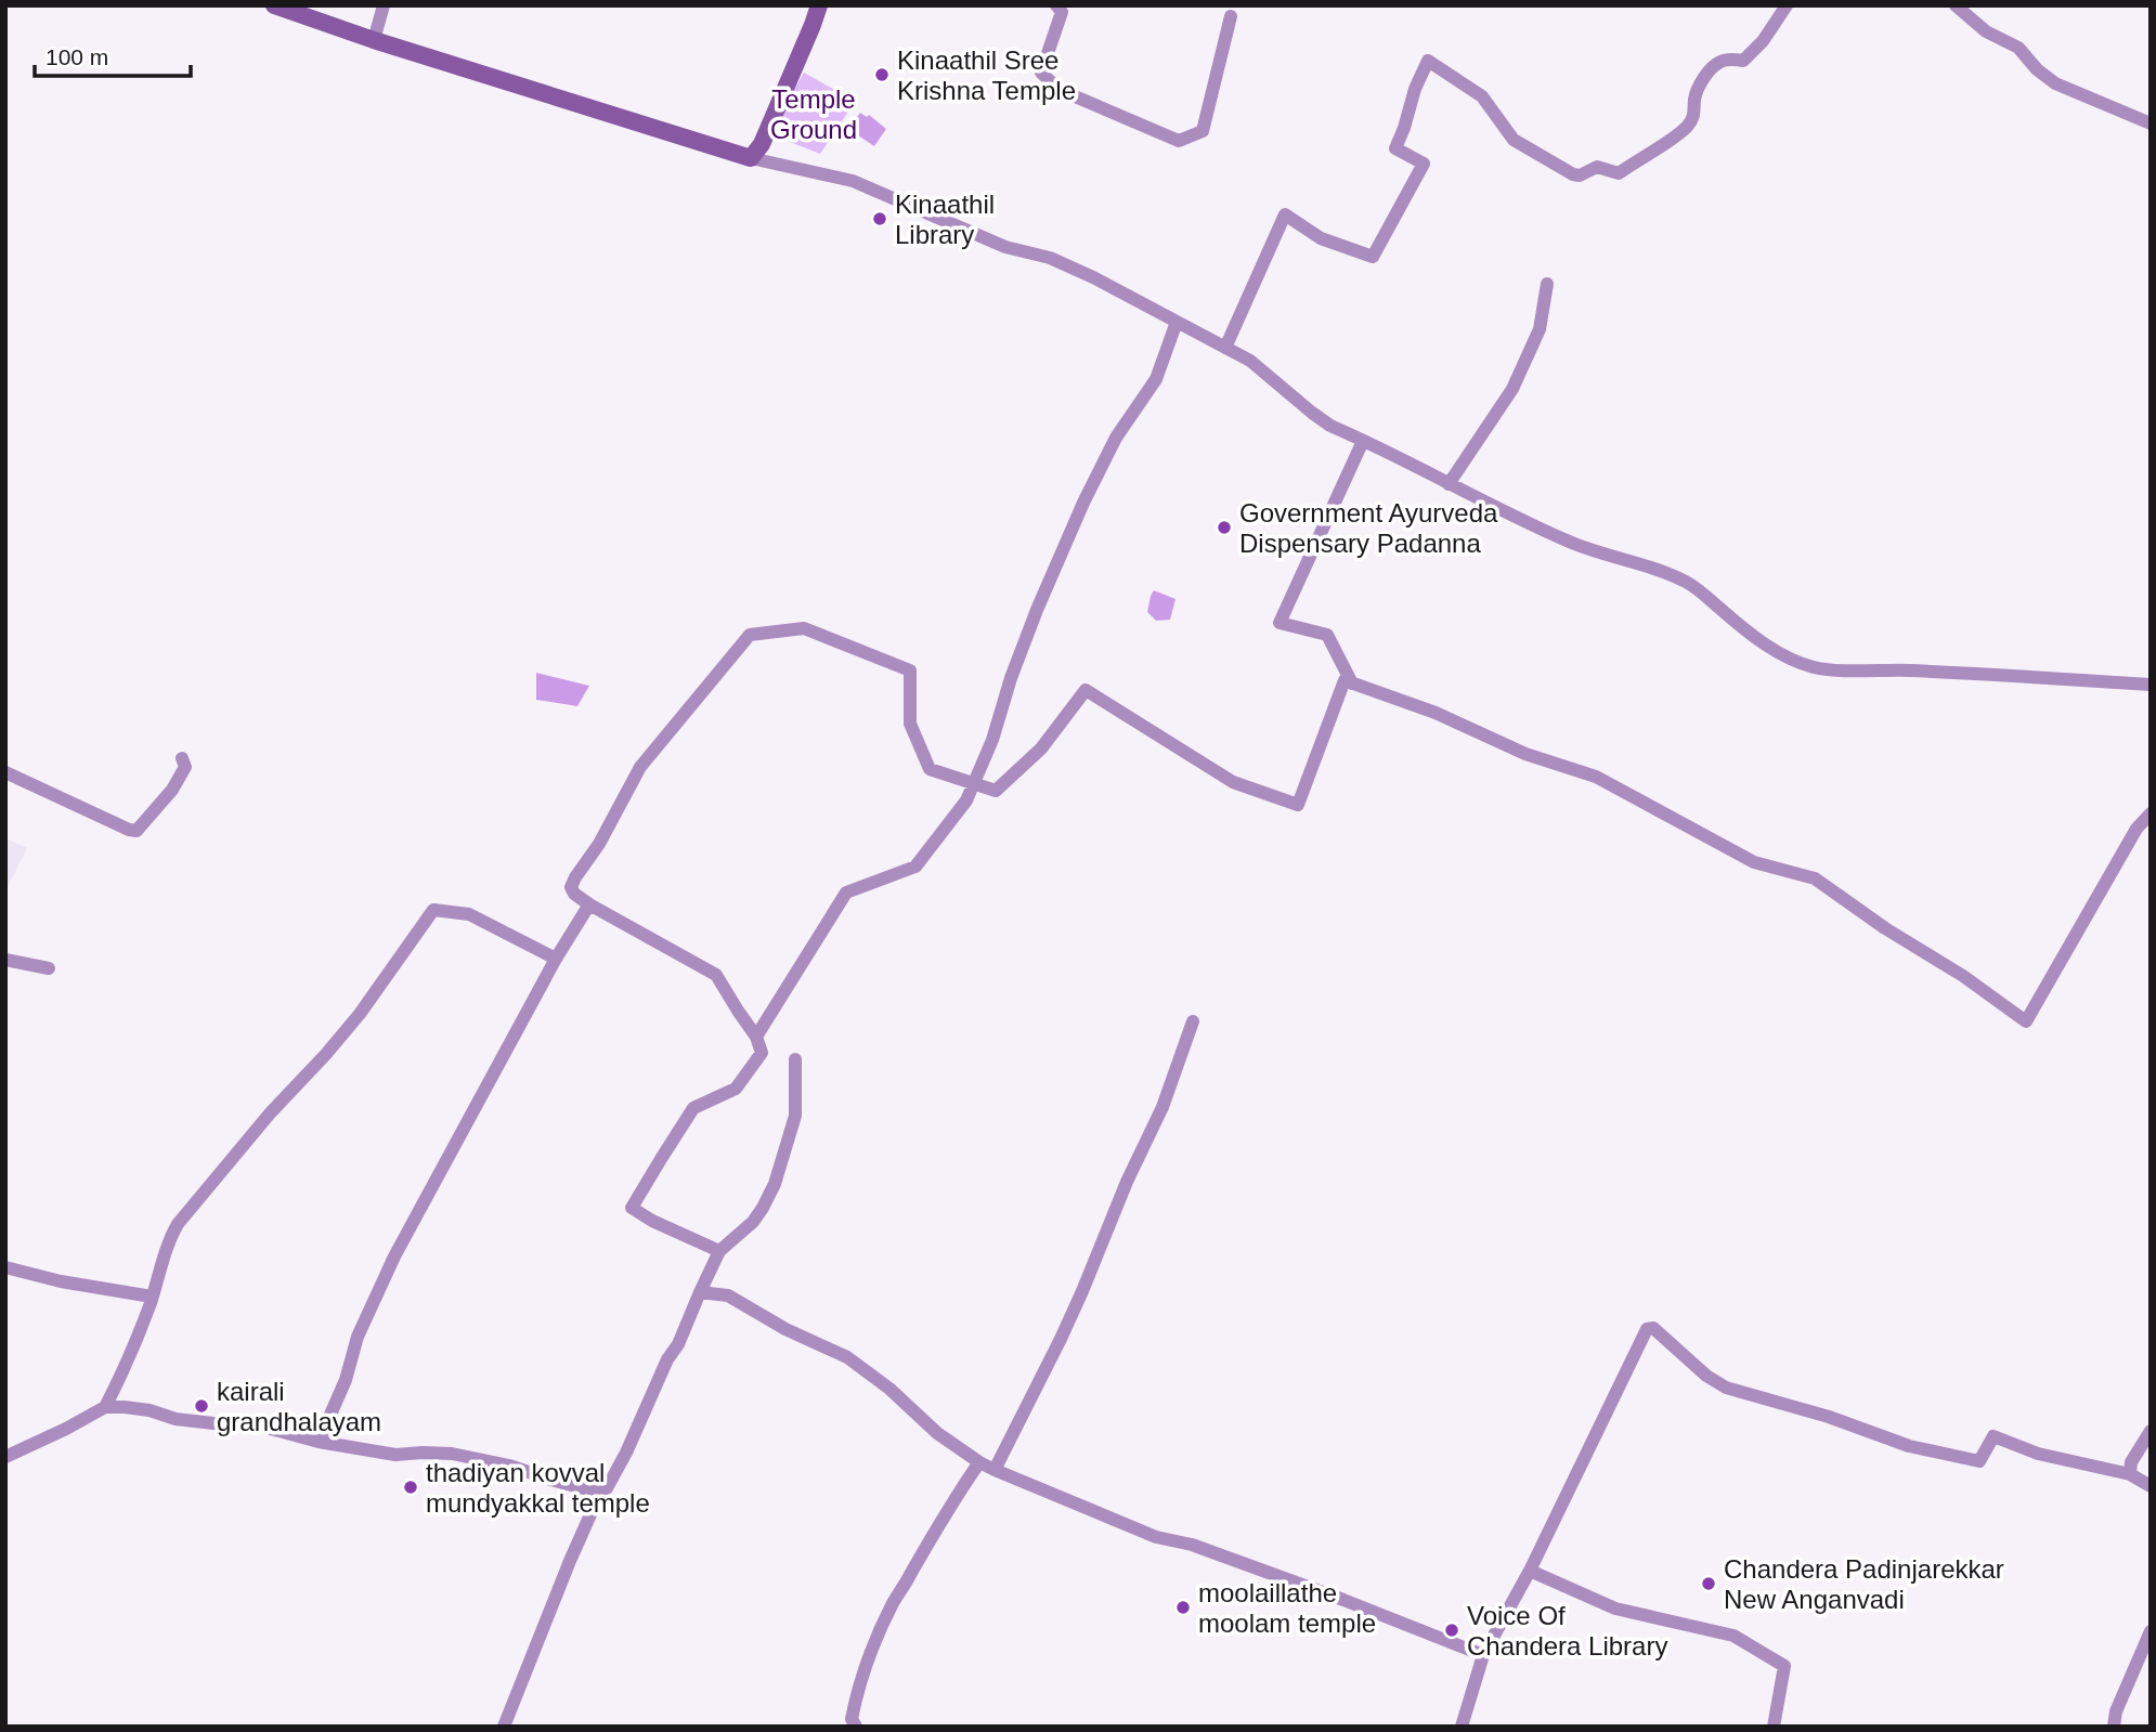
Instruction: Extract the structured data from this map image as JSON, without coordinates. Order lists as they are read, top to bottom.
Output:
{
  "parks": ["Temple Ground"],
  "places": [
    "Kinaathil Sree Krishna Temple",
    "Kinaathil Library",
    "Government Ayurveda Dispensary Padanna",
    "kairali grandhalayam",
    "thadiyan kovval mundyakkal temple",
    "Chandera Padinjarekkar New Anganvadi",
    "moolaillathe moolam temple",
    "Voice Of Chandera Library"
  ],
  "scale_bar": "100 m"
}
